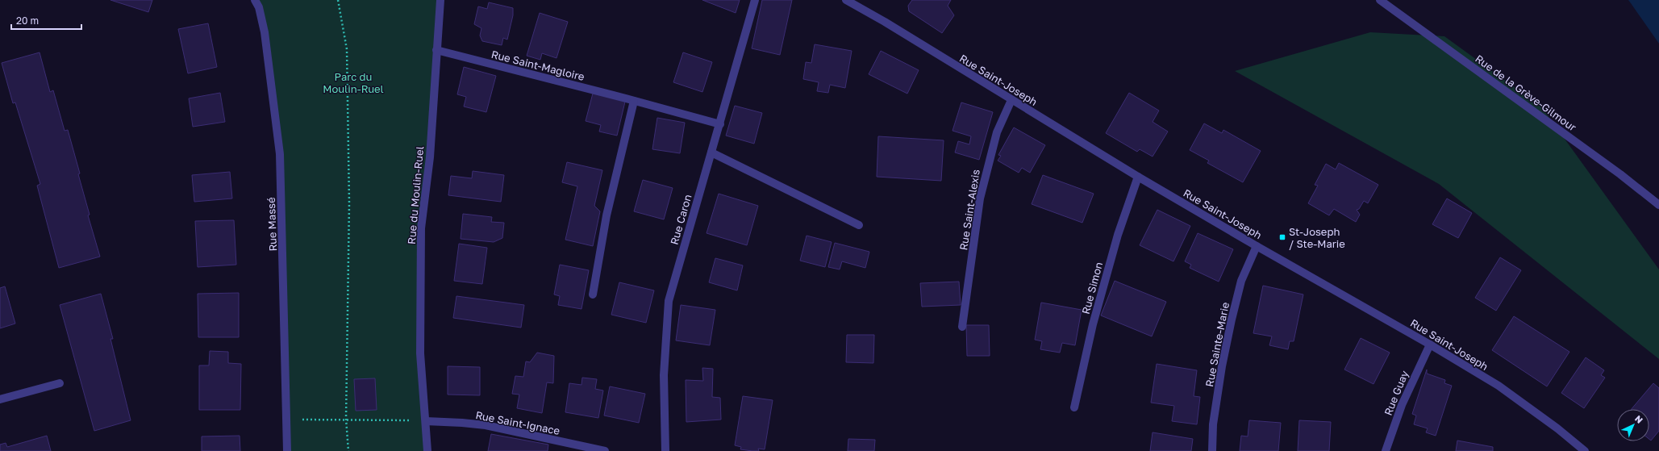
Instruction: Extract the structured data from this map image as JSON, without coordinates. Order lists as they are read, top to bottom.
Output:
{
  "streets": {
    "street": [
      "Rue Saint-Magloire",
      "Rue Saint-Joseph",
      "Rue de la Grève-Gilmour",
      "Rue du Moulin-Ruel",
      "Rue Saint-Alexis",
      "Rue Caron",
      "Rue Massé",
      "Rue Simon",
      "Rue Sainte-Marie",
      "Rue Guay",
      "Rue Saint-Ignace"
    ]
  },
  "crossings": [
    ["Rue Saint-Magloire", "Rue du Moulin-Ruel"],
    ["Rue Saint-Magloire", "Rue Caron"],
    ["Rue Saint-Joseph", "Rue Saint-Alexis"],
    ["Rue Saint-Joseph", "Rue Simon"],
    ["Rue Saint-Joseph", "Rue Sainte-Marie"],
    ["Rue Saint-Joseph", "Rue Guay"],
    ["Rue du Moulin-Ruel", "Rue Saint-Ignace"]
  ],
  "parks": ["Parc du Moulin-Ruel"],
  "places": {
    "transit": ["St-Joseph / Ste-Marie"]
  },
  "scale_bar": "20 m",
  "north": "top right"
}
